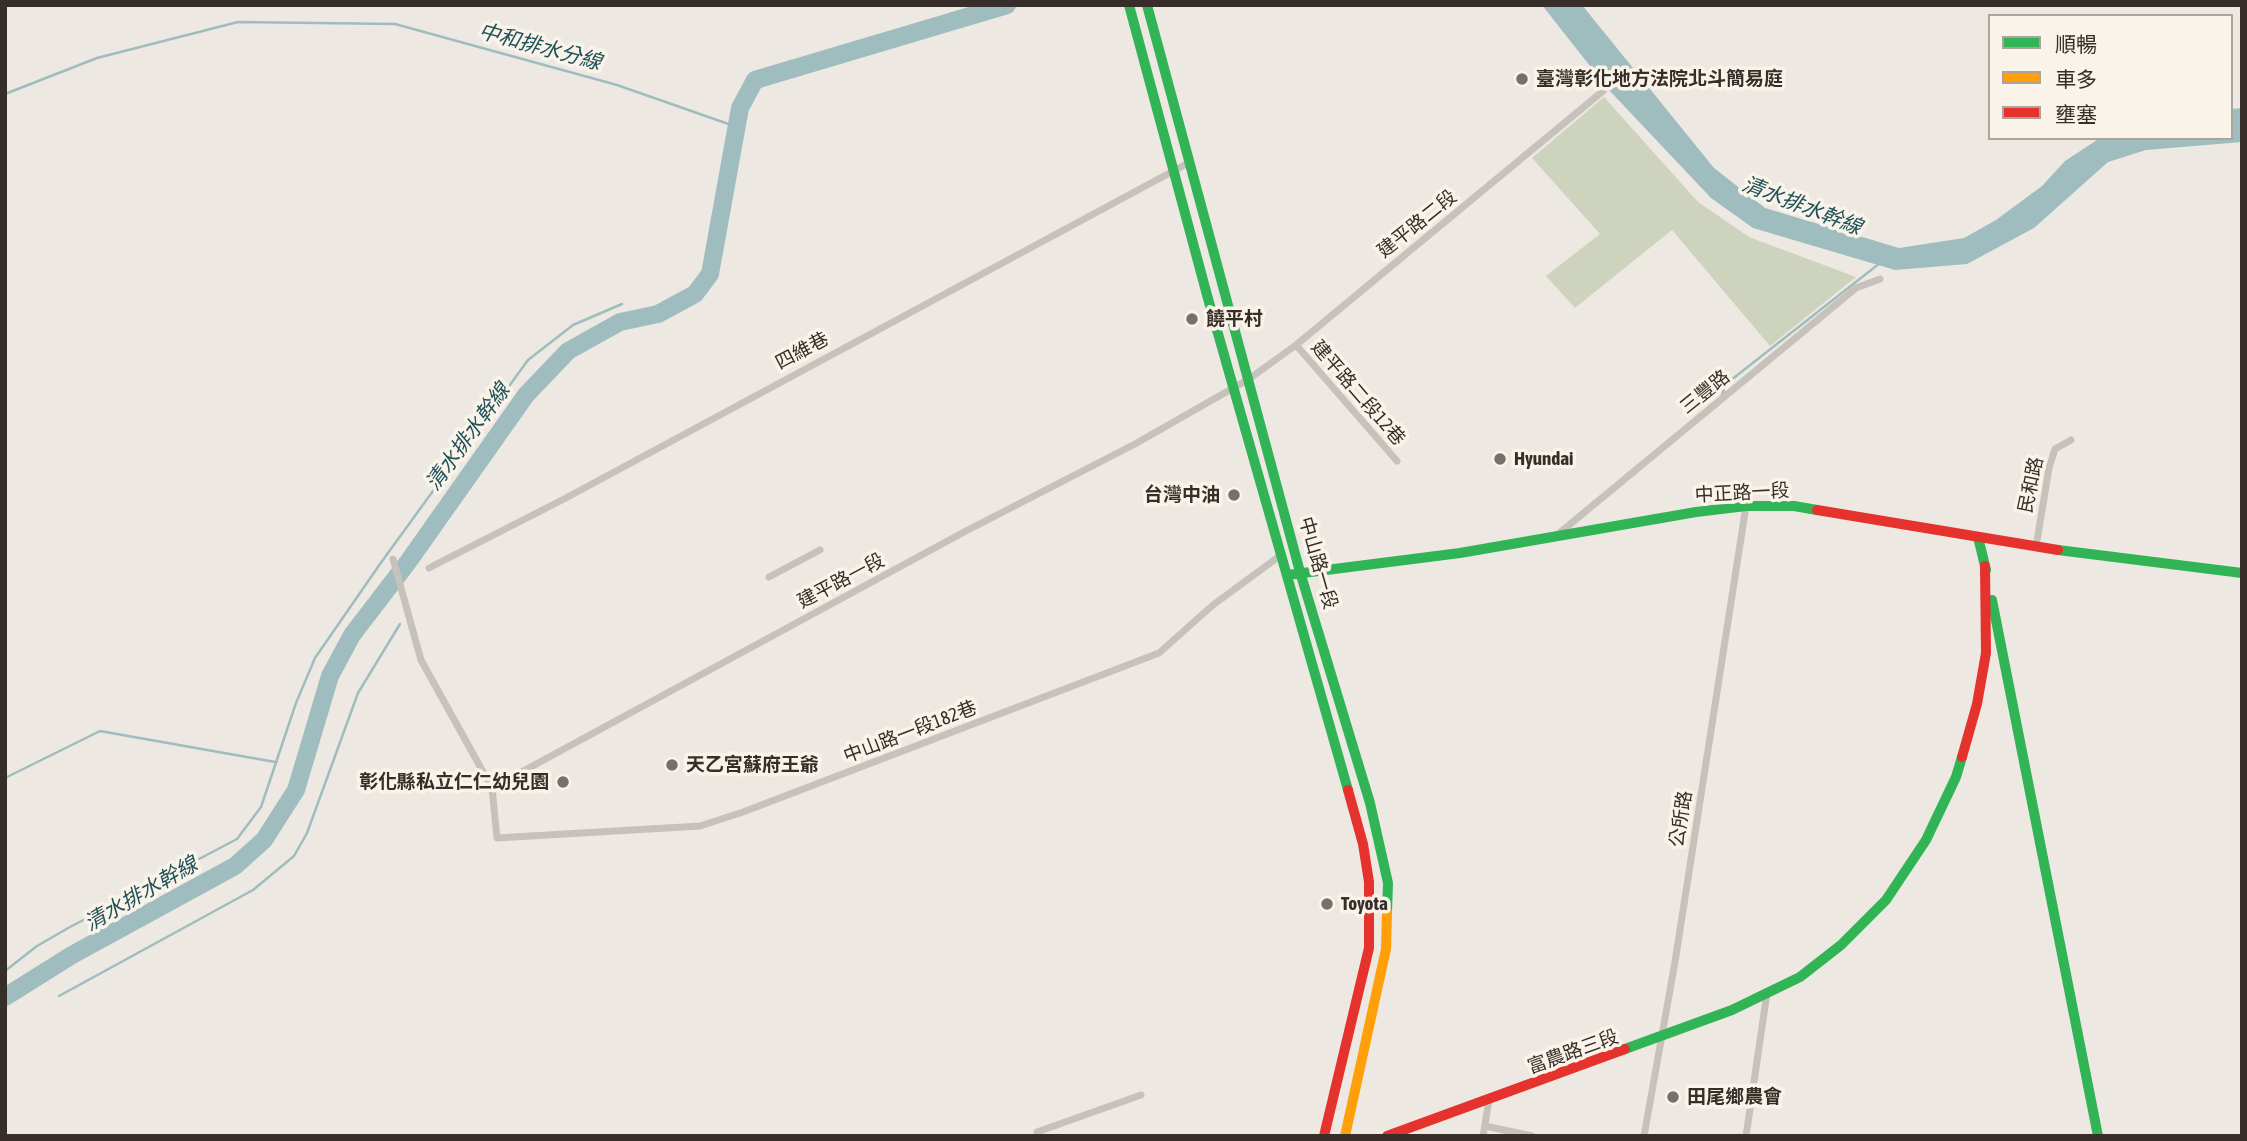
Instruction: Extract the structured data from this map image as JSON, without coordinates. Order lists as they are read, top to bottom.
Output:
{
  "streets": {
    "street": [
      "建平路二段",
      "四維巷",
      "三豐路",
      "建平路二段12巷",
      "民和路",
      "中正路一段",
      "中山路一段",
      "建平路一段",
      "中山路一段182巷",
      "公所路",
      "富農路三段"
    ]
  },
  "crossings": [
    ["建平路二段", "建平路二段12巷"],
    ["建平路二段", "中山路一段"],
    ["建平路二段", "建平路一段"],
    ["四維巷", "中山路一段"],
    ["三豐路", "中正路一段"],
    ["民和路", "中正路一段"],
    ["中正路一段", "中山路一段"],
    ["中正路一段", "公所路"],
    ["中山路一段", "建平路一段"],
    ["中山路一段", "中山路一段182巷"],
    ["建平路一段", "中山路一段182巷"],
    ["公所路", "富農路三段"]
  ],
  "water": ["中和排水分線", "清水排水幹線"],
  "places": [
    "臺灣彰化地方法院北斗簡易庭",
    "饒平村",
    "Hyundai",
    "台灣中油",
    "天乙宮蘇府王爺",
    "彰化縣私立仁仁幼兒園",
    "Toyota",
    "田尾鄉農會"
  ],
  "legend": ["順暢", "車多", "壅塞"]
}
